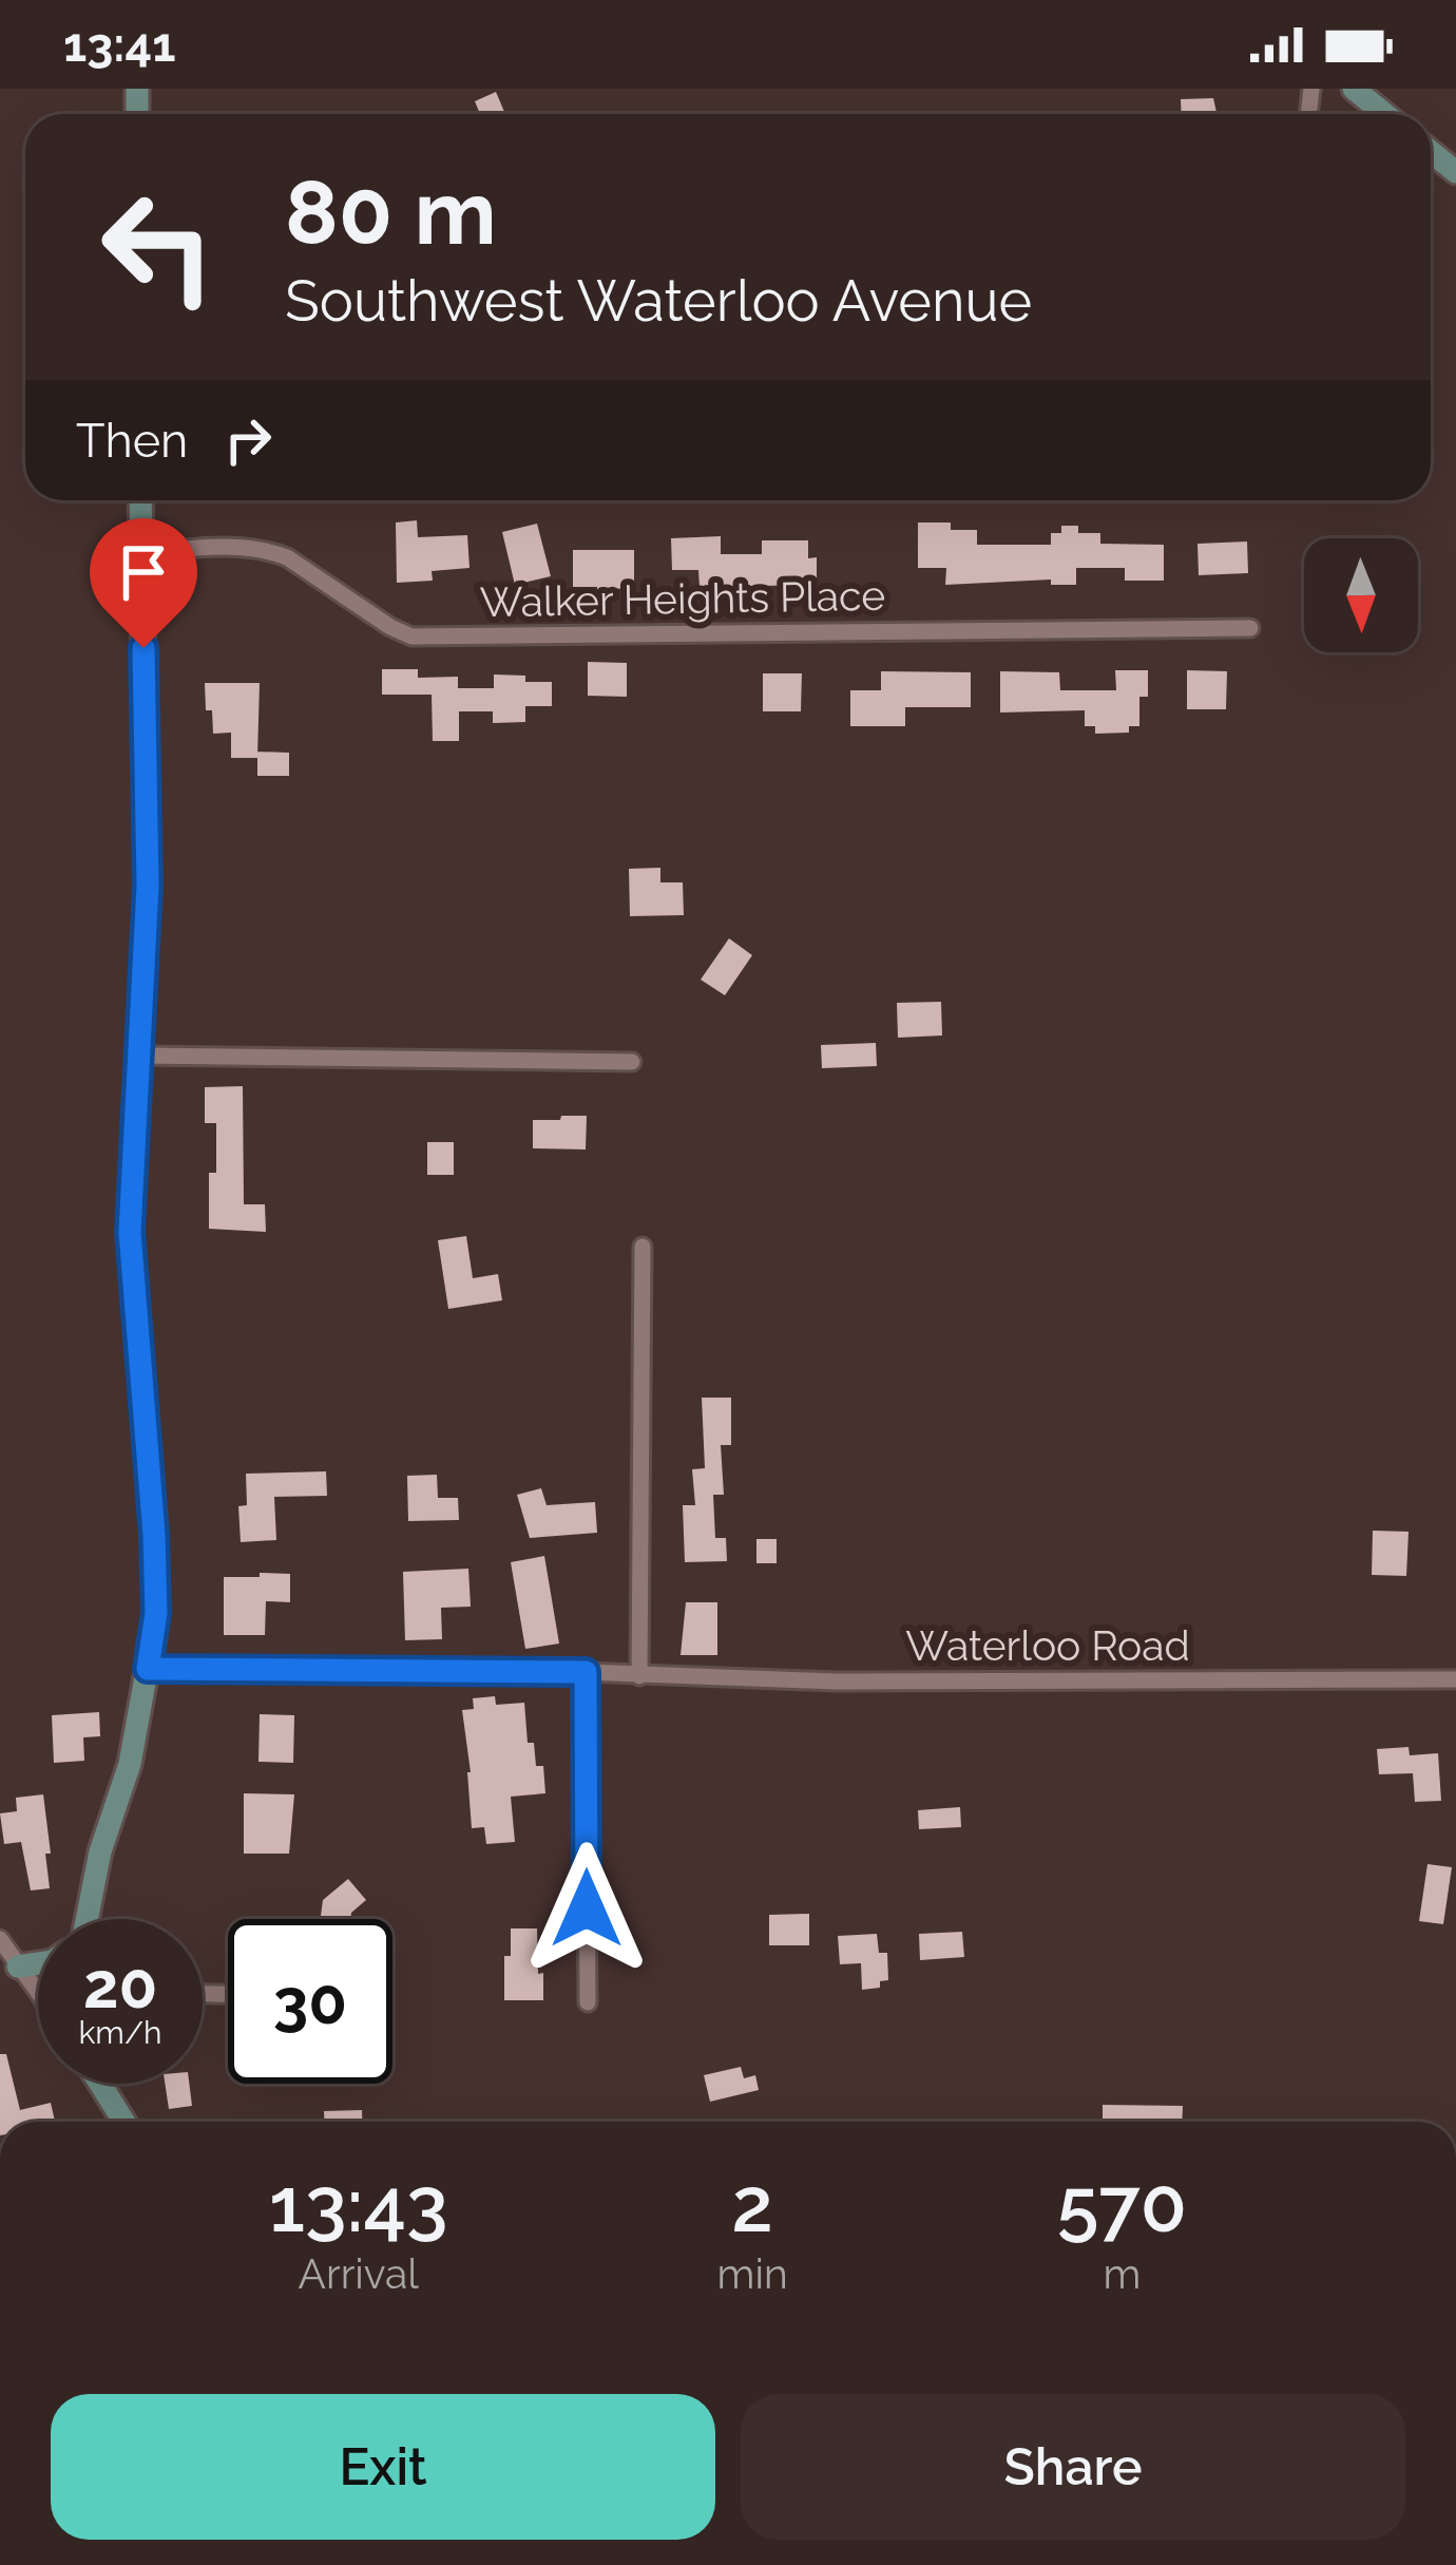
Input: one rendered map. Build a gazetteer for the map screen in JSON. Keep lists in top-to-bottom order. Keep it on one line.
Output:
{"streets":{"street":["Walker Heights Place","Waterloo Road"]},"north":"bottom","page":{"status":"13:41","turn":["80 m","Southwest Waterloo Avenue"],"then":"Then","speed":"20 km/h","limit":"30","eta":["13:43","Arrival","2","min","570","m"],"buttons":["Exit","Share"]}}
